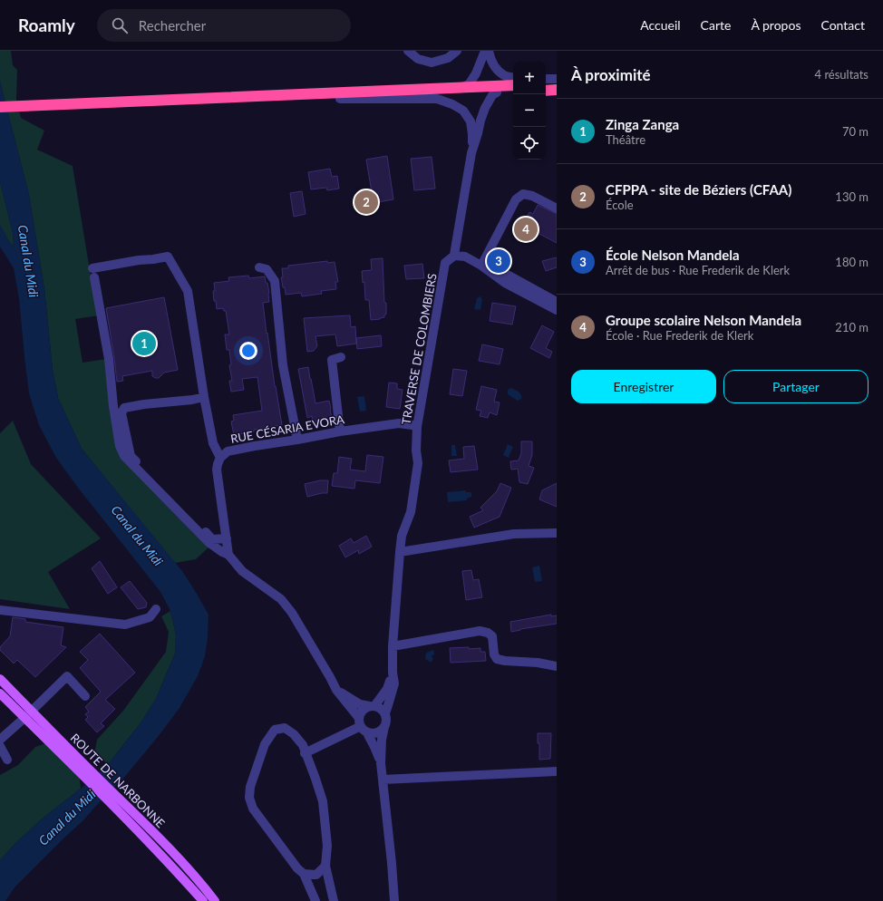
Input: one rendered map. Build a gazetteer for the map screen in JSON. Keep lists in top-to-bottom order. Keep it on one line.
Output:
{"streets":{"main road":["ROUTE DE NARBONNE"],"street":["TRAVERSE DE COLOMBIERS","RUE CÉSARIA EVORA"]},"crossings":[["TRAVERSE DE COLOMBIERS","RUE CÉSARIA EVORA"]],"water":["Canal du Midi"],"page":{"header":"Roamly","search":"Rechercher","nav":["Accueil","Carte","À propos","Contact"],"heading":["À proximité","4 résultats"],"map_buttons":["+","−"],"list":[{"mark":"1","name":"Zinga Zanga","note":"Théâtre","value":"70 m"},{"mark":"2","name":"CFPPA - site de Béziers (CFAA)","note":"École","value":"130 m"},{"mark":"3","name":"École Nelson Mandela","note":"Arrêt de bus · Rue Frederik de Klerk","value":"180 m"},{"mark":"4","name":"Groupe scolaire Nelson Mandela","note":"École · Rue Frederik de Klerk","value":"210 m"}],"pins":["2","4","3","1"],"buttons":["Enregistrer","Partager"]}}
